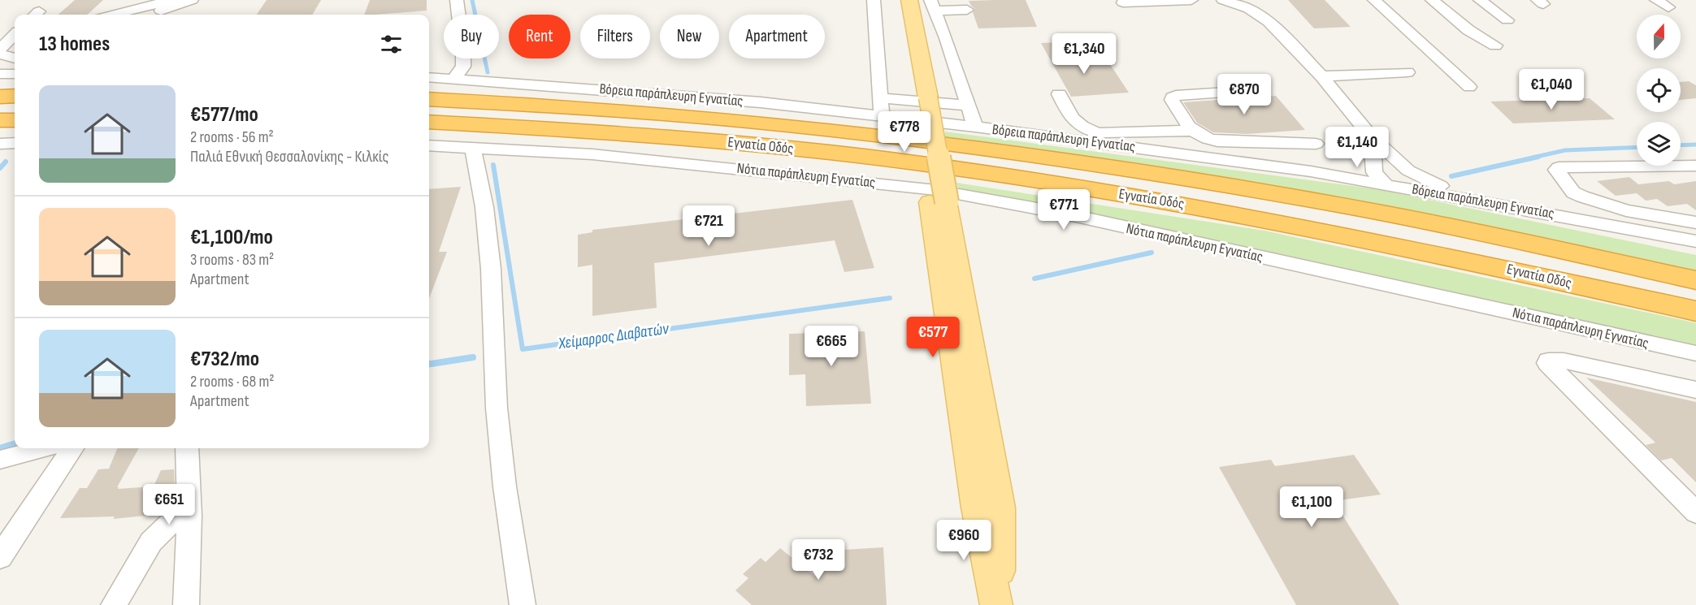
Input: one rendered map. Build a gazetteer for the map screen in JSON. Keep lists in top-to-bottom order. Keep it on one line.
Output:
{"streets":{"highway":["Εγνατία Οδός"],"street":["Βόρεια παράπλευρη Εγνατίας","Νότια παράπλευρη Εγνατίας"]},"water":["Χείμαρρος Διαβατών"],"north":"top","page":{"chip":["Buy","Rent","Filters","New","Apartment"],"heading":"13 homes","price":["€1,340","€1,040","€870","€778","€1,140","€771","€721","€577","€665","€651","€1,100","€960","€732"],"list":[{"name":"€577/mo","note":"2 rooms · 56 m² · Παλιά Εθνική Θεσσαλονίκης - Κιλκίς"},{"name":"€1,100/mo","note":"3 rooms · 83 m² · Apartment"},{"name":"€732/mo","note":"2 rooms · 68 m² · Apartment"}]}}
